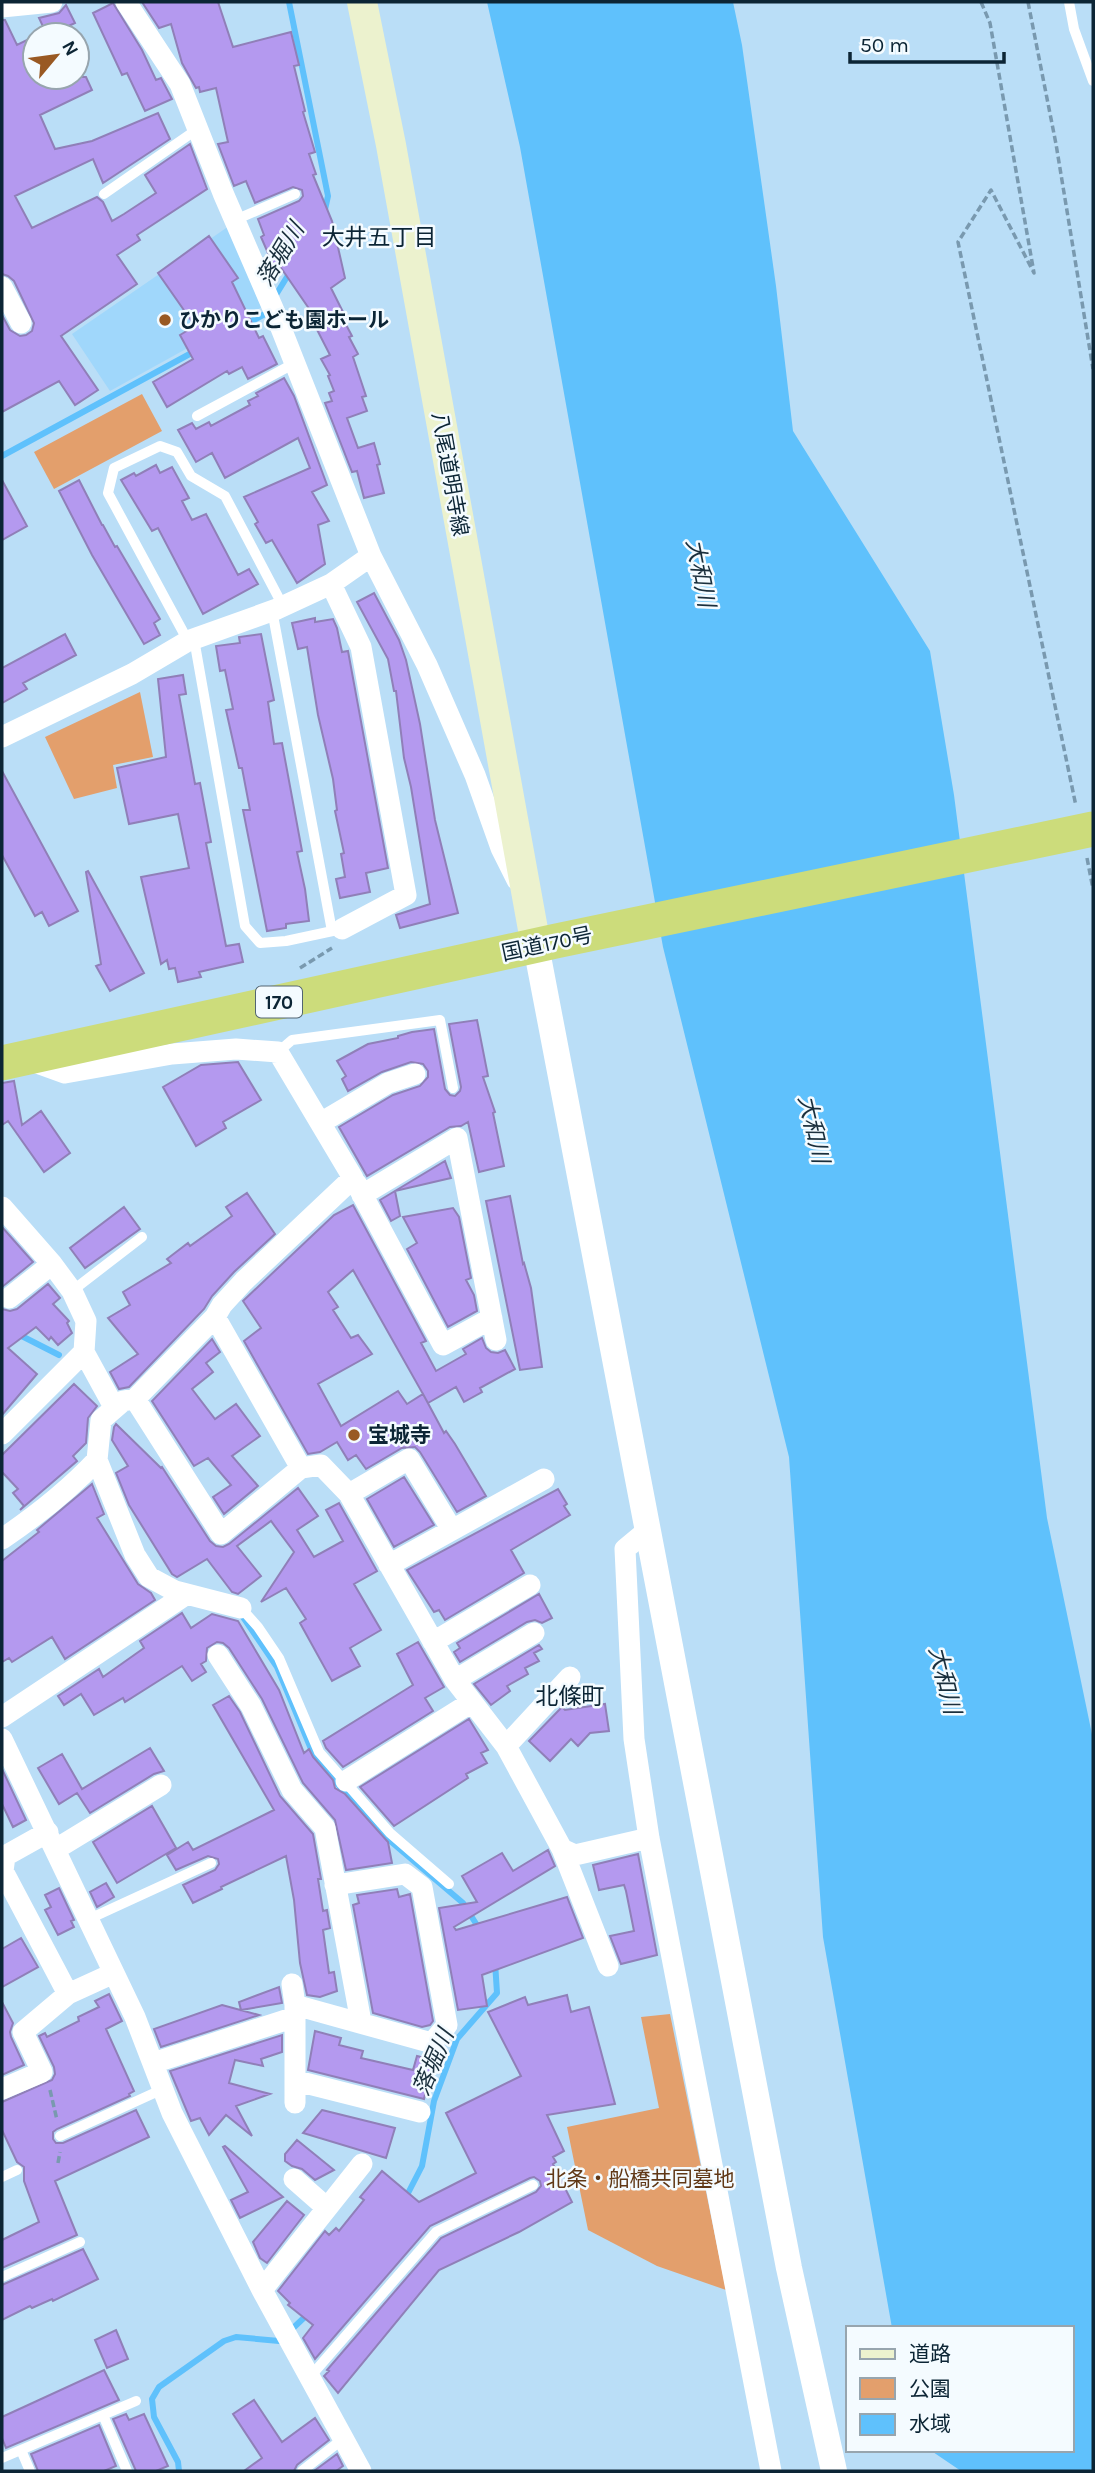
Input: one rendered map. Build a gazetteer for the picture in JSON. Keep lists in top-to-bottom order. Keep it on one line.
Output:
{"streets":{"highway":["国道170号","170"],"main road":["八尾道明寺線"]},"crossings":[["八尾道明寺線","国道170号"]],"districts":["大井五丁目","北條町"],"water":["落堀川","大和川"],"parks":["北条・船橋共同墓地"],"places":["ひかりこども園ホール","宝城寺"],"legend":["道路","公園","水域"],"scale_bar":"50 m","north":"top right"}
